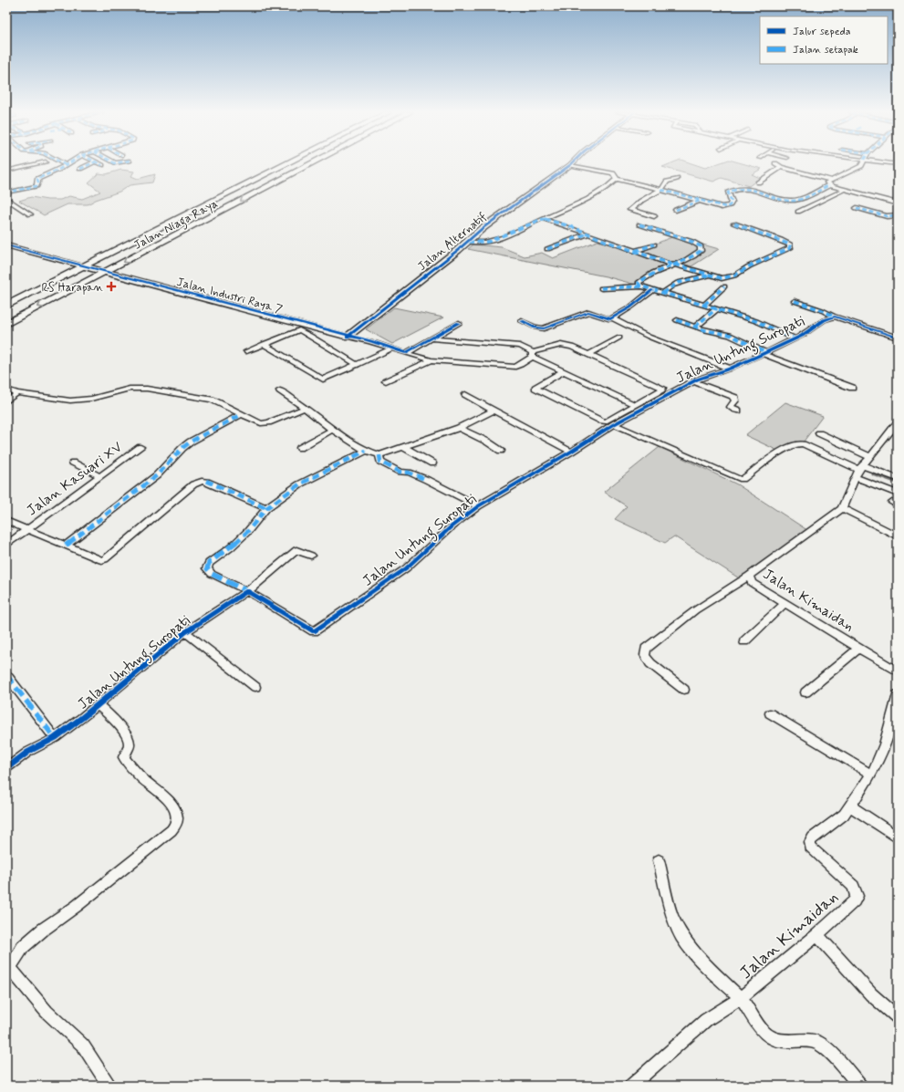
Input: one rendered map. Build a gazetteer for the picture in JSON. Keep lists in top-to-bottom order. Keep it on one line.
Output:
{"streets":{"main road":["Jalan Niaga Raya"],"street":["Jalan Alternatif","Jalan Industri Raya 7","Jalan Untung Suropati","Jalan Kasuari XV","Jalan Kimaidan"]},"crossings":[["Jalan Niaga Raya","Jalan Industri Raya 7"],["Jalan Alternatif","Jalan Industri Raya 7"]],"places":{"health":["RS Harapan"]},"legend":["Jalur sepeda","Jalan setapak"]}
